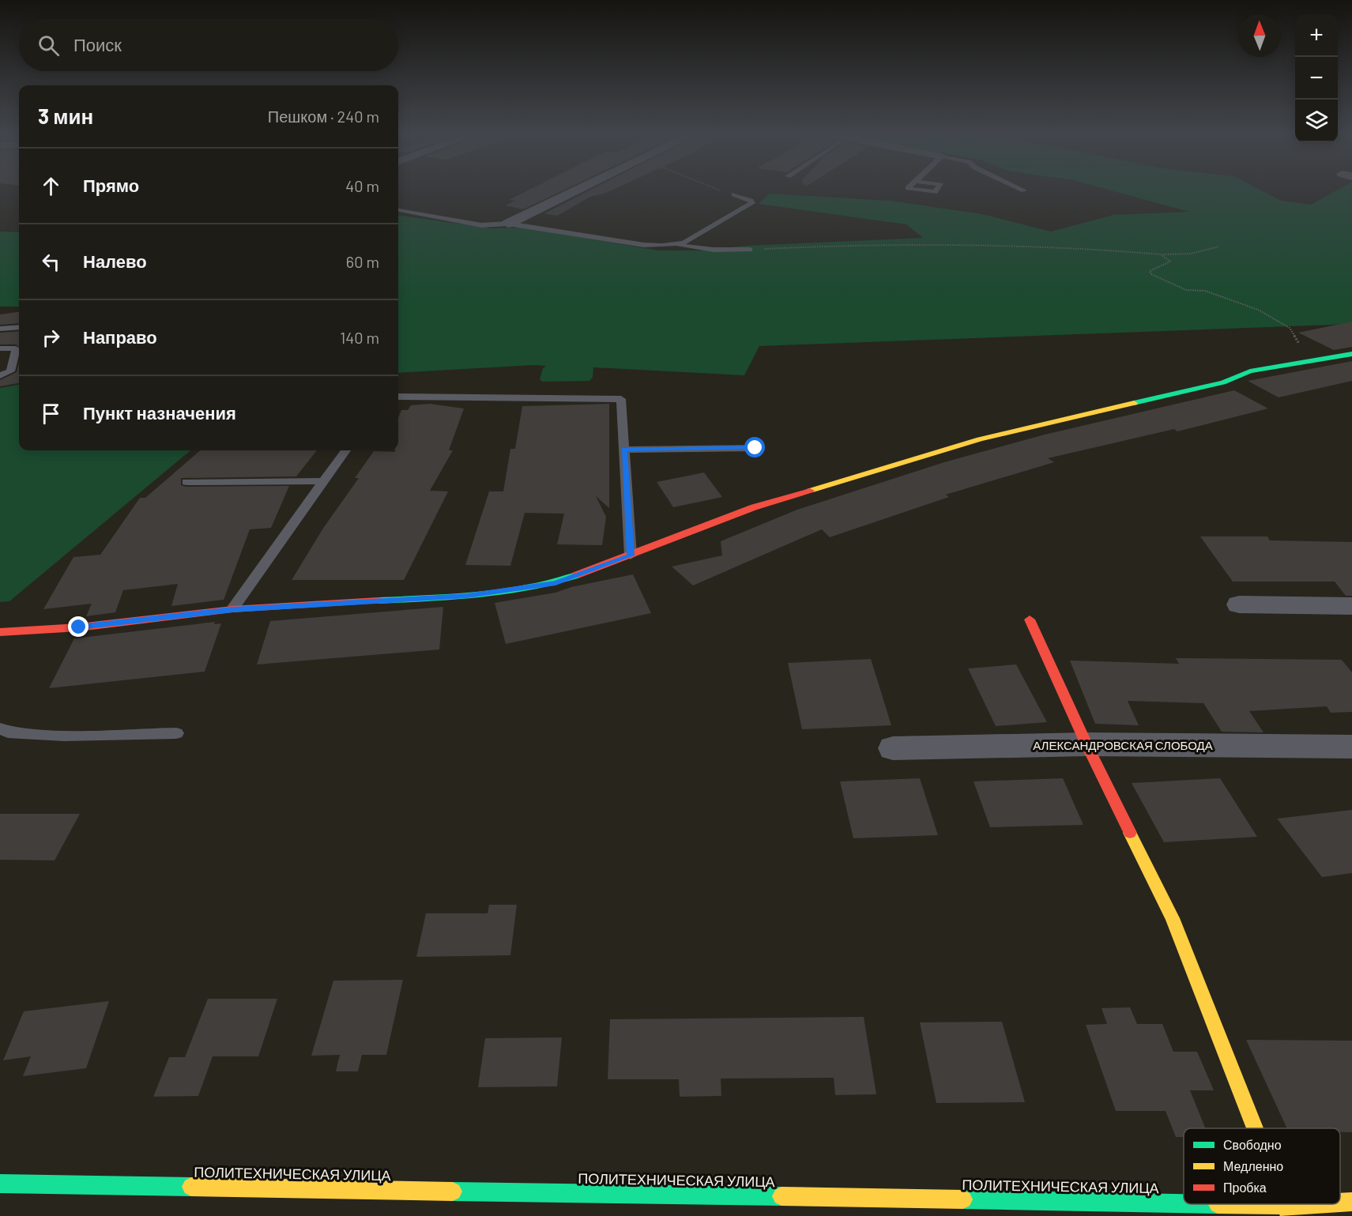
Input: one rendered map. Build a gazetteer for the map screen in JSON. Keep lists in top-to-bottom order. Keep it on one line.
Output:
{"streets":{"street":["АЛЕКСАНДРОВСКАЯ СЛОБОДА","ПОЛИТЕХНИЧЕСКАЯ УЛИЦА"]},"legend":["Свободно","Медленно","Пробка"],"north":"top","page":{"map_buttons":["+","−"],"search":"Поиск","heading":["3 мин","Пешком · 240 m"],"list":[["Прямо","40 m"],["Налево","60 m"],["Направо","140 m"],"Пункт назначения"]}}
